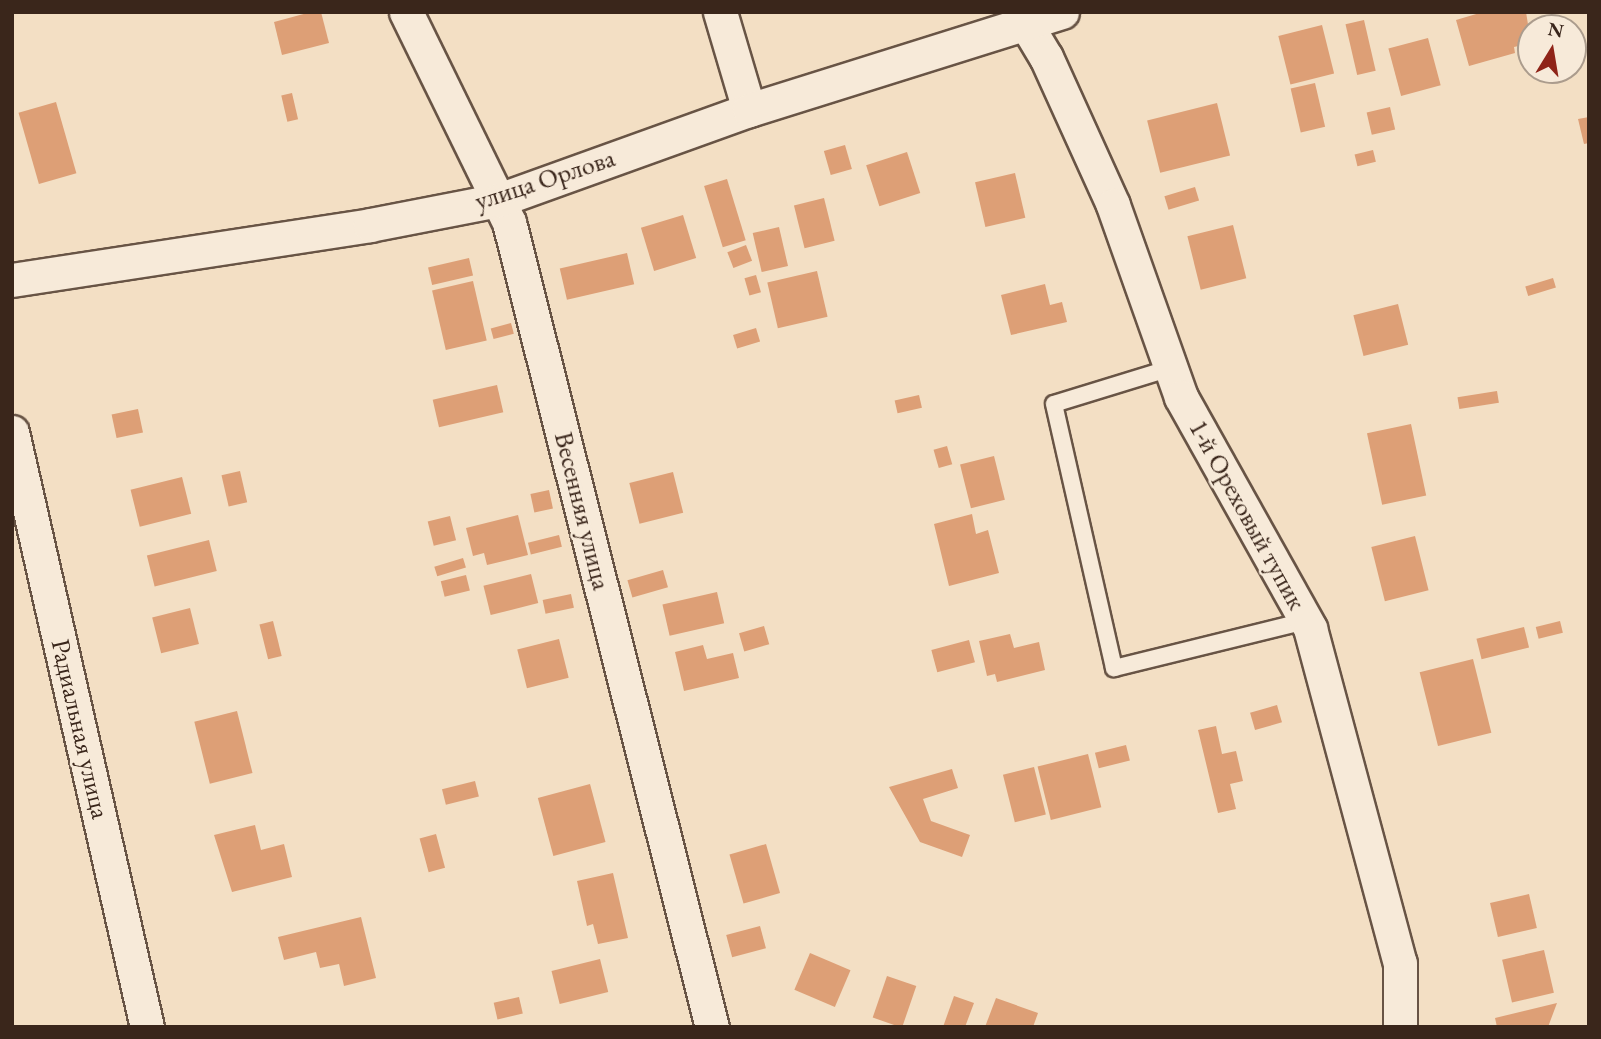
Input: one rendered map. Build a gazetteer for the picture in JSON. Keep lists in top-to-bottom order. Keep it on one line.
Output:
{"streets":{"street":["улица Орлова","Весенняя улица","1-й Ореховый тупик","Радиальная улица"]},"crossings":[["улица Орлова","Весенняя улица"],["улица Орлова","1-й Ореховый тупик"]],"north":"top"}
